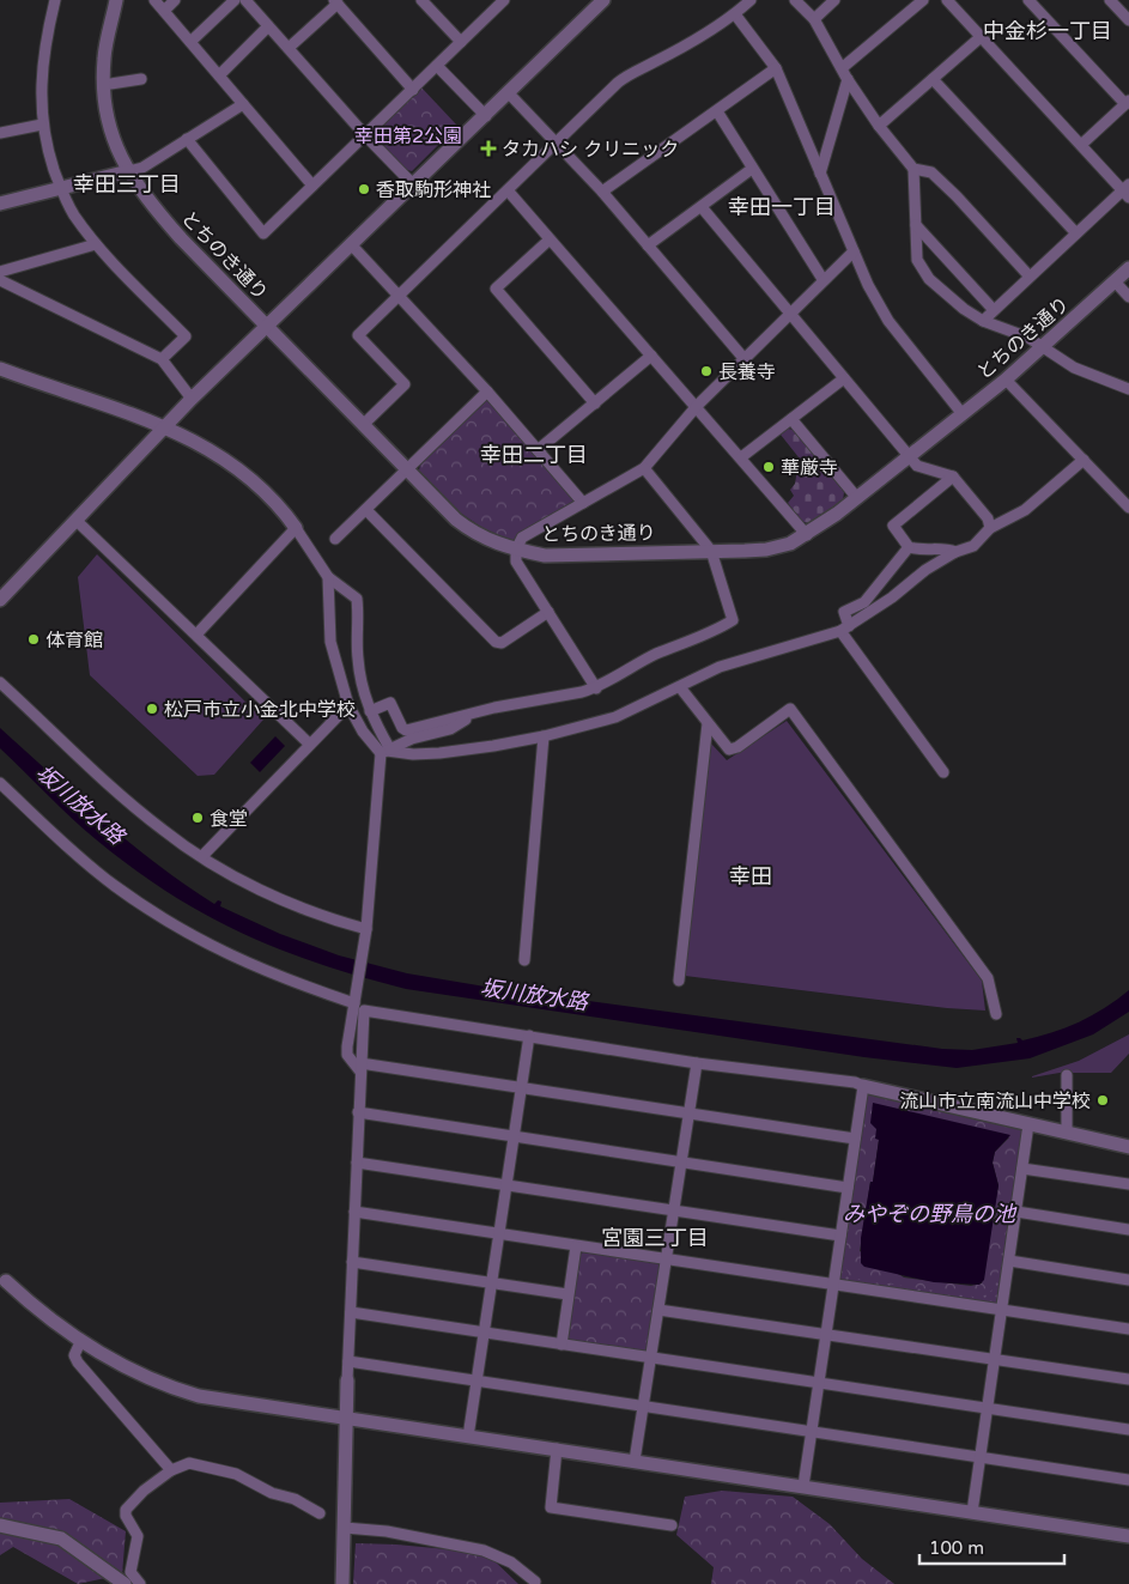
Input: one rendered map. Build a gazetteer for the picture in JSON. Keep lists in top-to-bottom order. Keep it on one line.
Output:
{"streets":{"street":["とちのき通り"]},"districts":["中金杉一丁目","幸田三丁目","幸田一丁目","幸田二丁目","幸田","宮園三丁目"],"water":["坂川放水路","みやぞの野鳥の池"],"parks":["幸田第2公園"],"places":{"health":["タカハシ クリニック"],"other":["香取駒形神社","長養寺","華厳寺","体育館","松戸市立小金北中学校","食堂","流山市立南流山中学校"]},"scale_bar":"100 m"}
